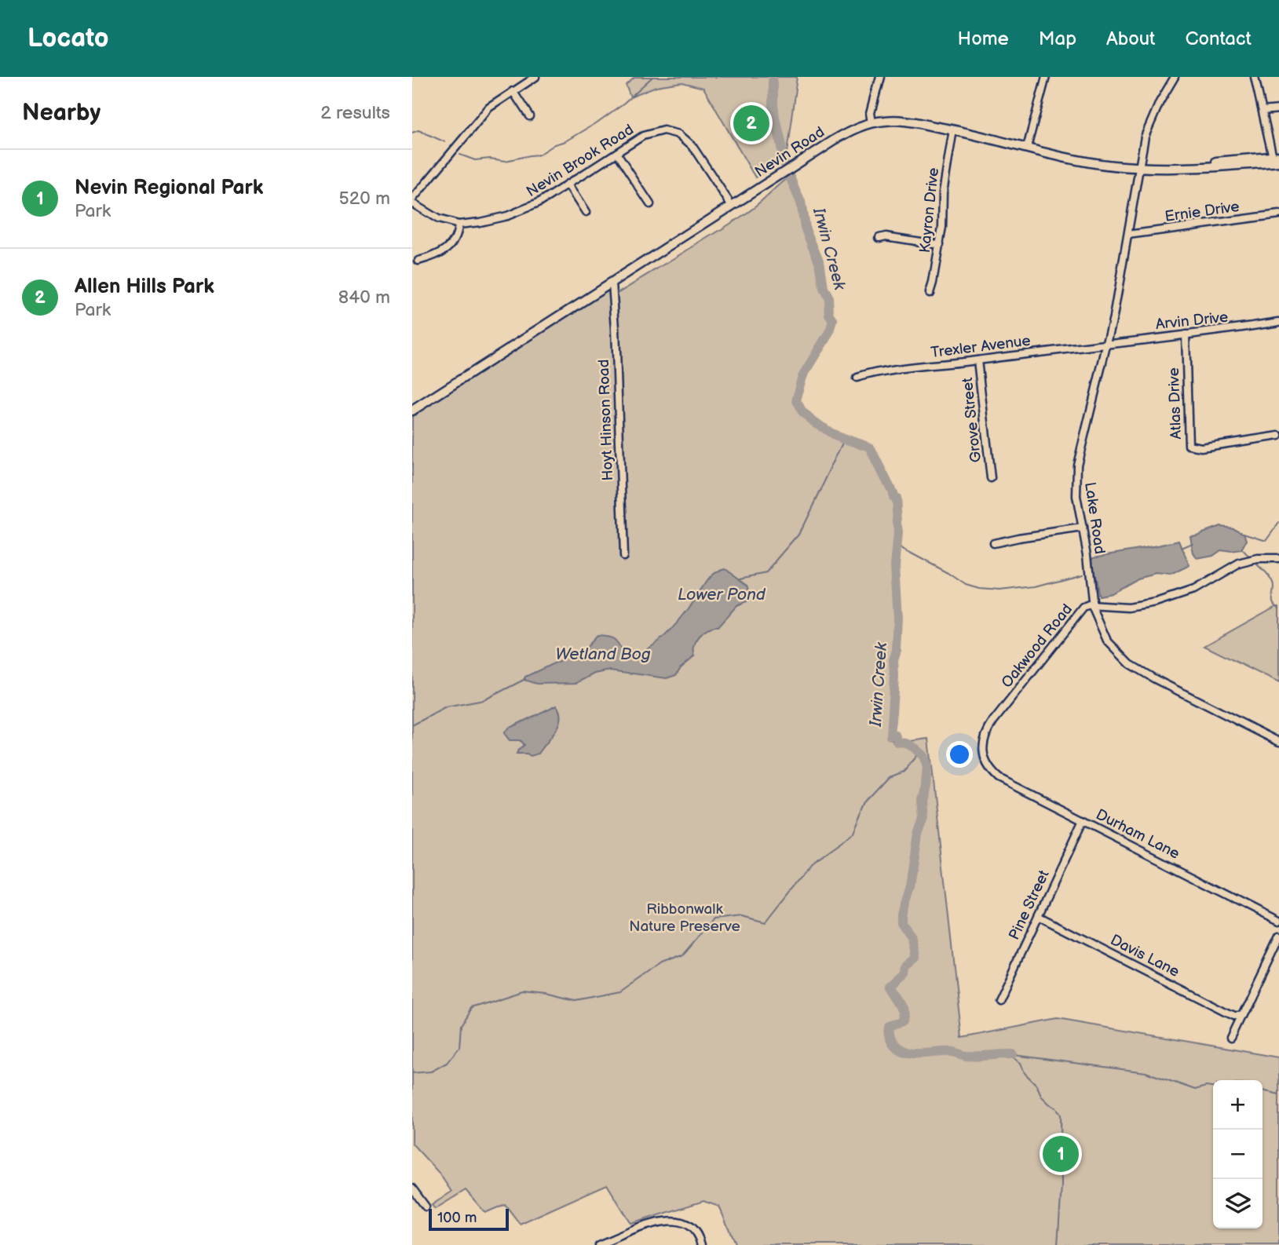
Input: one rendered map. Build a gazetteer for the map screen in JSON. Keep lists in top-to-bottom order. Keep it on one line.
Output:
{"streets":{"main road":["Nevin Road"],"street":["Nevin Brook Road","Kayron Drive","Ernie Drive","Arvin Drive","Trexler Avenue","Atlas Drive","Hoyt Hinson Road","Grove Street","Lake Road","Oakwood Road","Durham Lane","Pine Street","Davis Lane"]},"crossings":[["Nevin Road","Nevin Brook Road"],["Nevin Road","Kayron Drive"],["Nevin Road","Hoyt Hinson Road"],["Nevin Road","Lake Road"],["Ernie Drive","Lake Road"],["Arvin Drive","Trexler Avenue"],["Arvin Drive","Atlas Drive"],["Arvin Drive","Lake Road"],["Trexler Avenue","Grove Street"],["Trexler Avenue","Lake Road"],["Lake Road","Oakwood Road"],["Oakwood Road","Durham Lane"],["Durham Lane","Pine Street"],["Pine Street","Davis Lane"]],"water":["Irwin Creek","Lower Pond","Wetland Bog"],"parks":["Ribbonwalk Nature Preserve"],"scale_bar":"100 m","page":{"header":"Locato","nav":["Home","Map","About","Contact"],"heading":["Nearby","2 results"],"pins":["2","1"],"list":[{"mark":"1","name":"Nevin Regional Park","note":"Park","value":"520 m"},{"mark":"2","name":"Allen Hills Park","note":"Park","value":"840 m"}],"map_buttons":["+","−"],"scale":"100 m"}}
